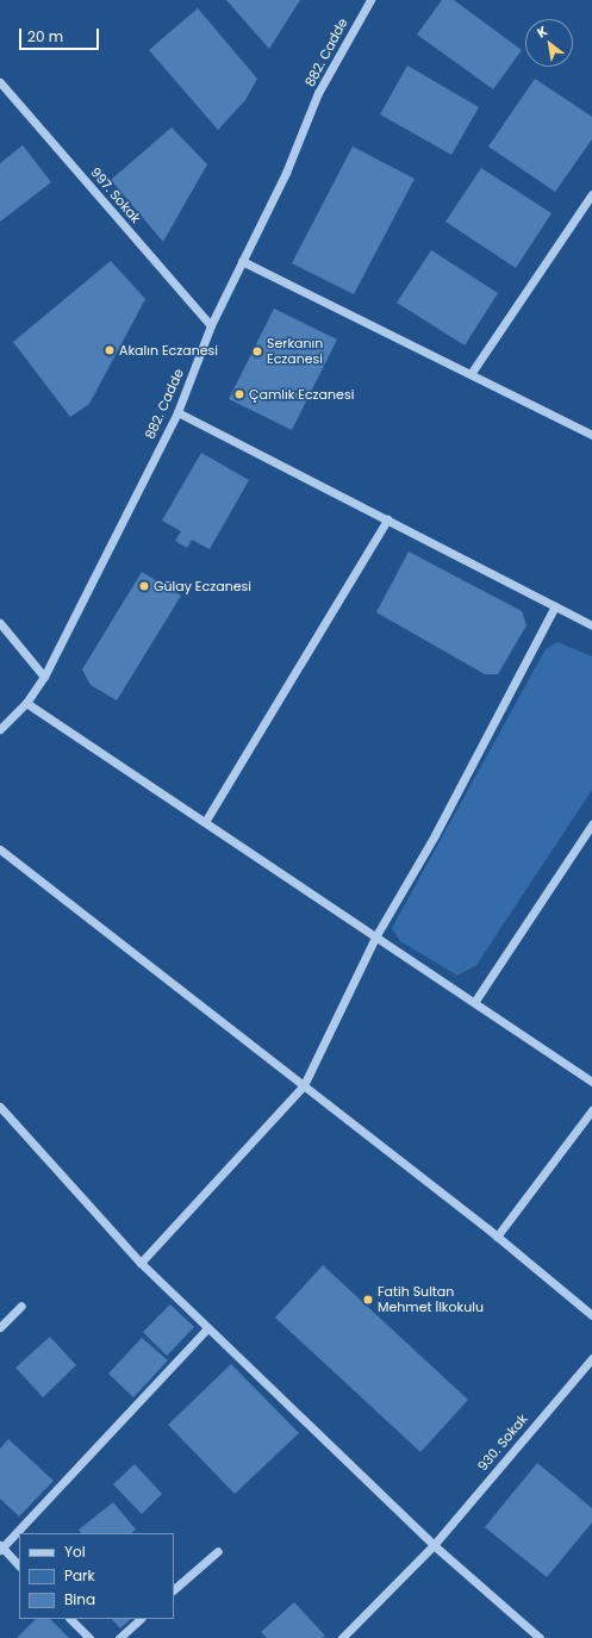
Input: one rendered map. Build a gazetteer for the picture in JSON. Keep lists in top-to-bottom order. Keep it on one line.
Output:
{"streets":{"street":["882. Cadde","997. Sokak","930. Sokak"]},"crossings":[["882. Cadde","997. Sokak"]],"places":["Akalın Eczanesi","Serkanın Eczanesi","Çamlık Eczanesi","Gülay Eczanesi","Fatih Sultan Mehmet İlkokulu"],"legend":["Yol","Park","Bina"],"scale_bar":"20 m","north":"top left"}
